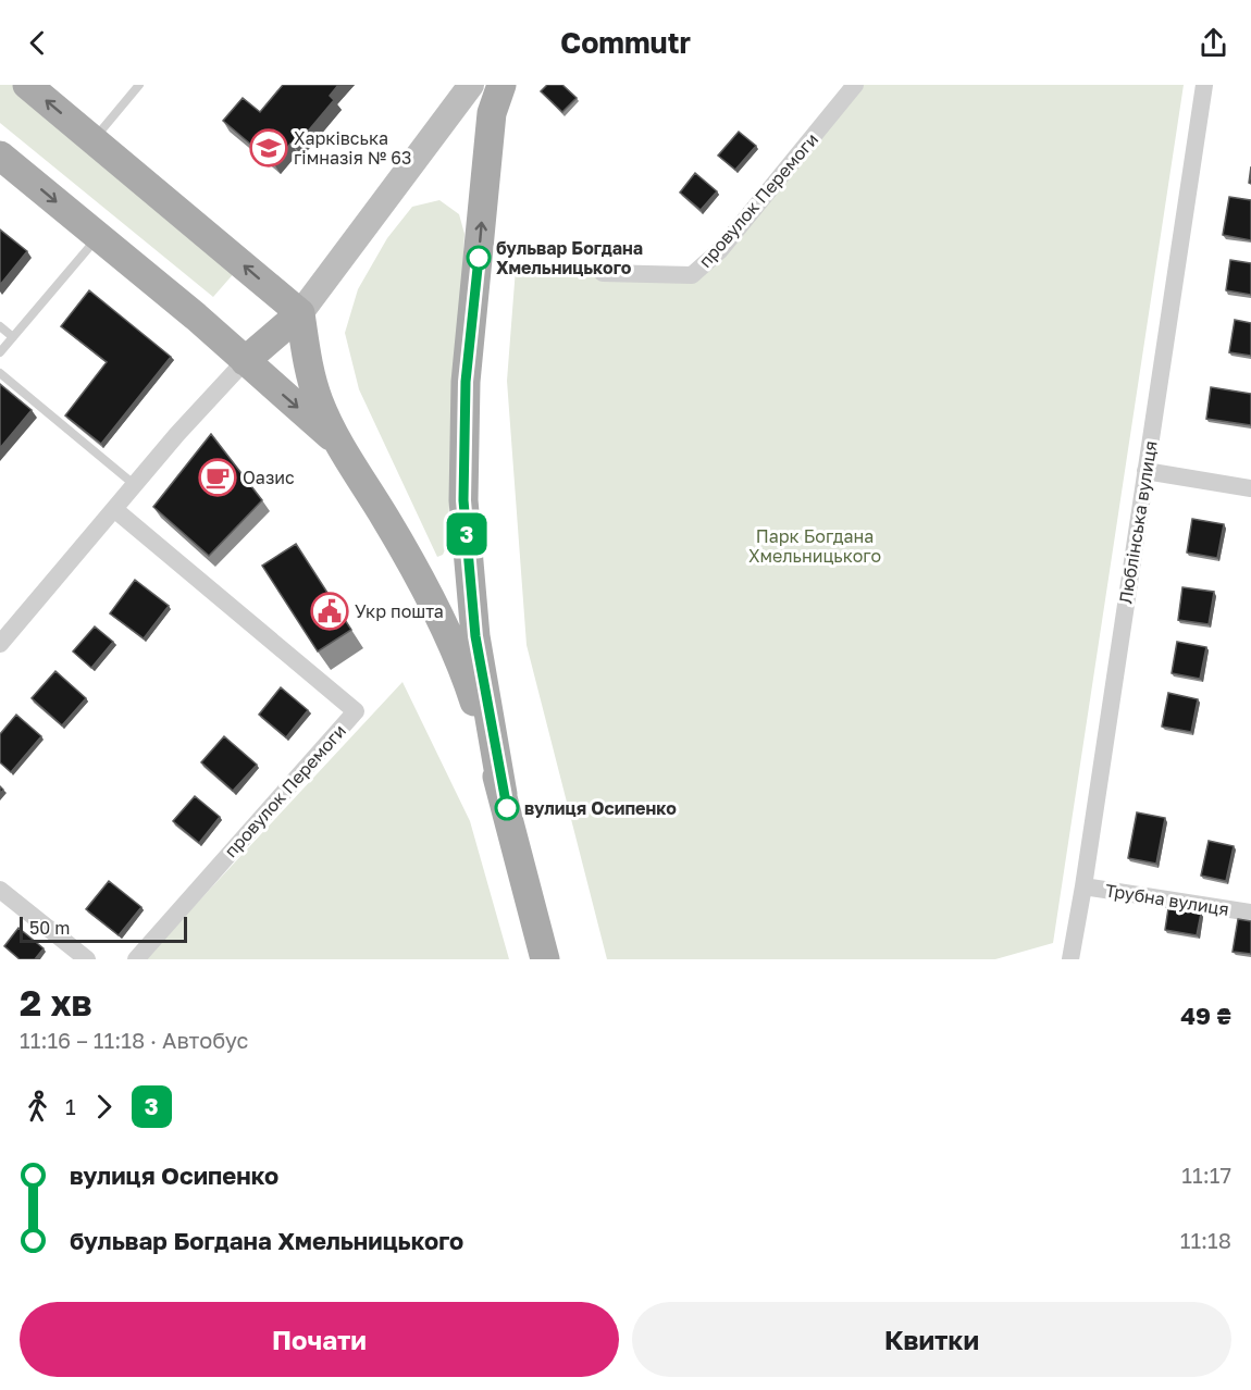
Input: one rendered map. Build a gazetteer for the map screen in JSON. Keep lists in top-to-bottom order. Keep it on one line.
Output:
{"streets":{"street":["провулок Перемоги","Люблінська вулиця","Трубна вулиця"]},"crossings":[["Люблінська вулиця","Трубна вулиця"]],"parks":["Парк Богдана Хмельницького"],"places":{"school or university":["Харківська гімназія № 63"],"other":["бульвар Богдана Хмельницького","вулиця Осипенко"],"cafe":["Оазис"],"public building":["Укр пошта"]},"lines":["bus line 3"],"scale_bar":"50 m","page":{"header":"Commutr","on_map":"3","scale":"50 m","heading":["2 хв","11:16 – 11:18 · Автобус","49 ₴"],"legs":["1","3"],"list":[{"name":"вулиця Осипенко","value":"11:17"},{"name":"бульвар Богдана Хмельницького","value":"11:18"}],"buttons":["Почати","Квитки"]}}
